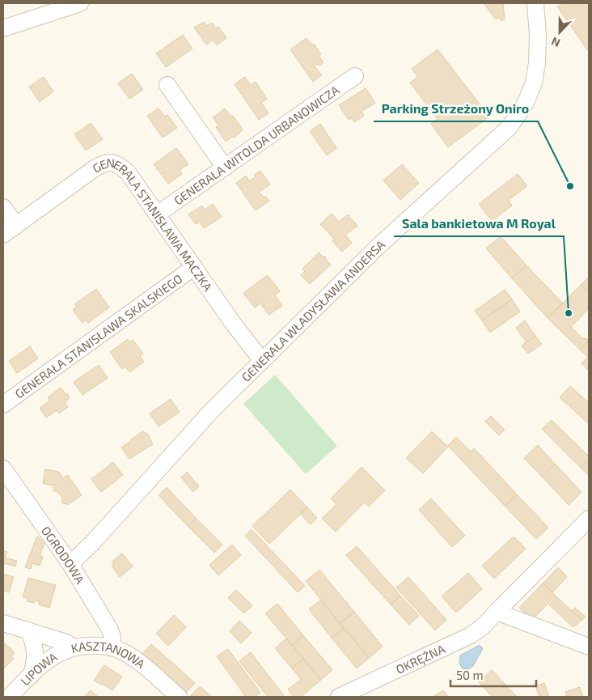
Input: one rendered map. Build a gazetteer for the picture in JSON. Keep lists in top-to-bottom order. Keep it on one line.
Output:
{"streets":{"street":["GENERAŁA WITOLDA URBANOWICZA","GENERAŁA STANISŁAWA MACZKA","GENERAŁA WŁADYSŁAWA ANDERSA","GENERAŁA STANISŁAWA SKALSKIEGO","OGRODOWA","KASZTANOWA","OKRĘŻNA","LIPOWA"]},"crossings":[["GENERAŁA WITOLDA URBANOWICZA","GENERAŁA STANISŁAWA MACZKA"],["GENERAŁA STANISŁAWA MACZKA","GENERAŁA WŁADYSŁAWA ANDERSA"],["GENERAŁA STANISŁAWA MACZKA","GENERAŁA STANISŁAWA SKALSKIEGO"],["GENERAŁA WŁADYSŁAWA ANDERSA","OGRODOWA"],["OGRODOWA","KASZTANOWA"],["KASZTANOWA","LIPOWA"]],"places":["Parking Strzeżony Oniro","Sala bankietowa M Royal"],"scale_bar":"50 m","north":"bottom"}
